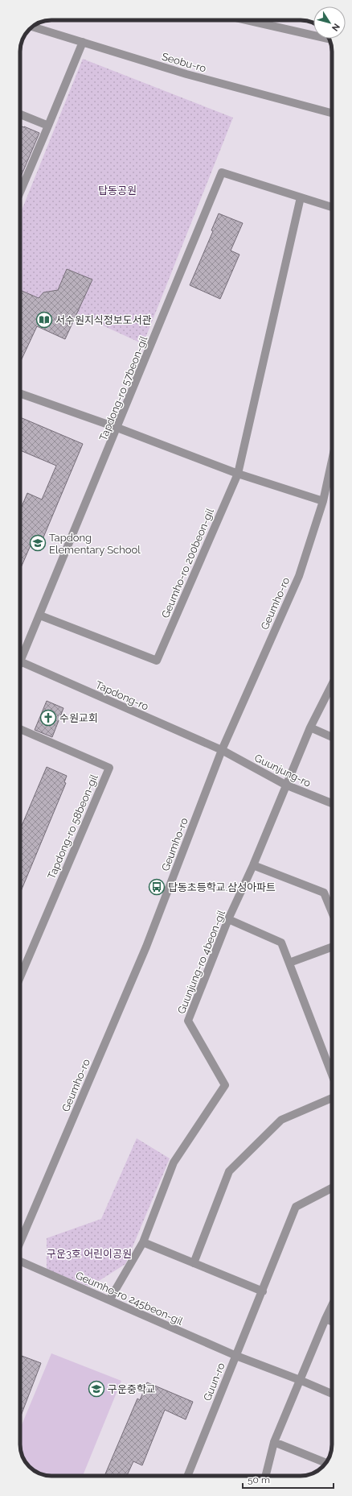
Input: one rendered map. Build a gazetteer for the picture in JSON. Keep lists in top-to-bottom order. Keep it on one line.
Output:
{"streets":{"street":["Seobu-ro","Tapdong-ro 57beon-gil","Geumho-ro 200beon-gil","Geumho-ro","Tapdong-ro","Guunjung-ro","Tapdong-ro 58beon-gil","Guunjung-ro 4beon-gil","Geumho-ro 245beon-gil","Guun-ro"]},"crossings":[["Tapdong-ro 57beon-gil","Geumho-ro 200beon-gil"],["Geumho-ro","Tapdong-ro"],["Geumho-ro","Guunjung-ro"],["Tapdong-ro","Guunjung-ro"],["Guunjung-ro","Guunjung-ro 4beon-gil"],["Guunjung-ro 4beon-gil","Geumho-ro 245beon-gil"],["Geumho-ro 245beon-gil","Guun-ro"]],"parks":["탑동공원","구운3호 어린이공원"],"places":{"library":["서수원지식정보도서관"],"school or university":["Tapdong Elementary School","구운중학교"],"church":["수원교회"],"bus stop":["탑동초등학교.삼성아파트"]},"scale_bar":"50 m","north":"bottom right"}
